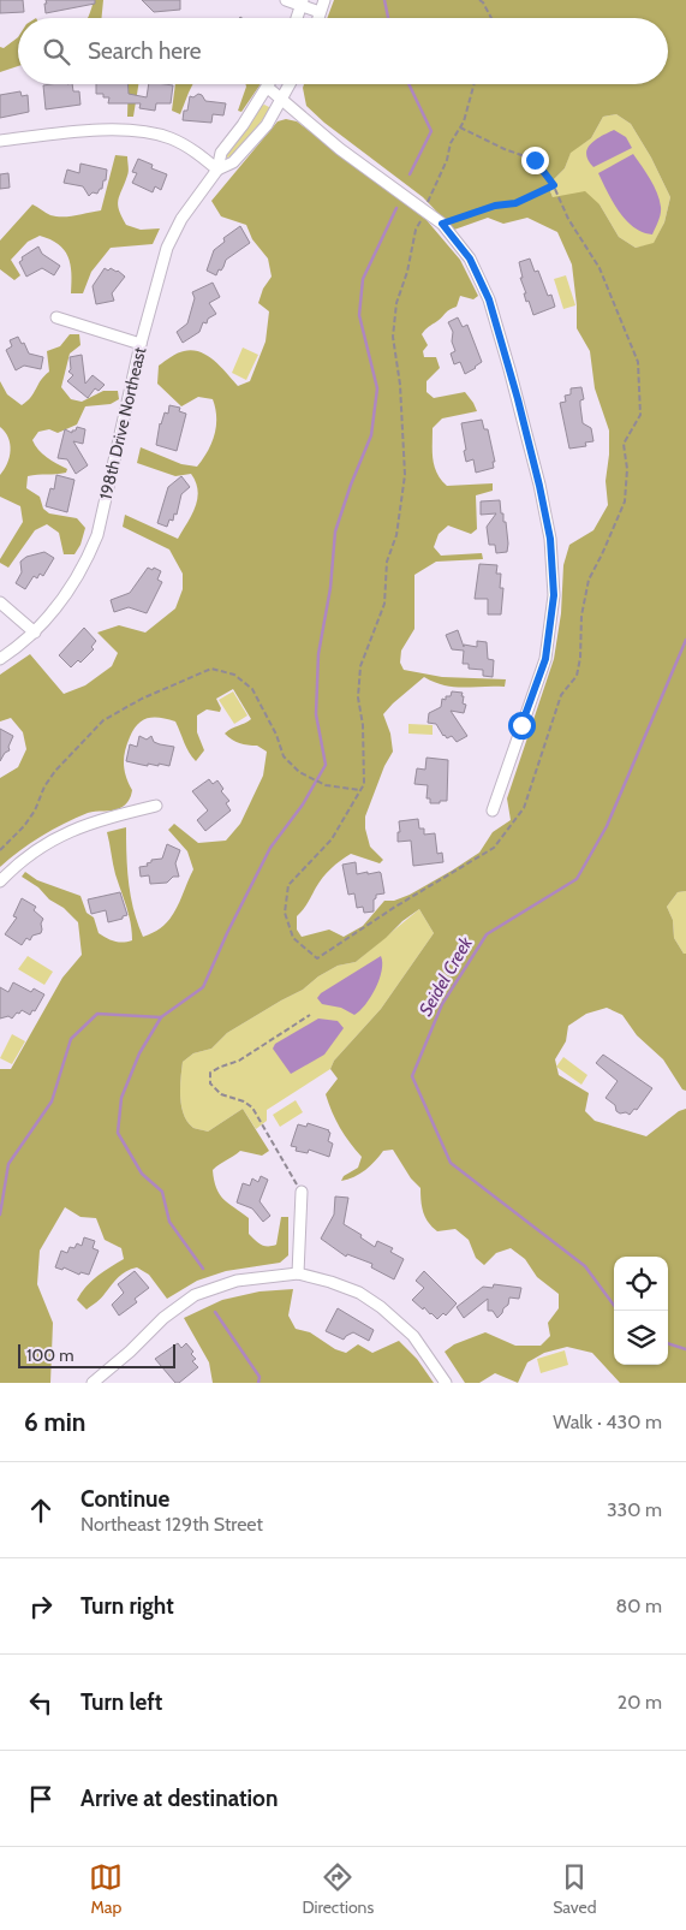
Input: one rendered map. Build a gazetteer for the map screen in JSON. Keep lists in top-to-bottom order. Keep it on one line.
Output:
{"streets":{"street":["198th Drive Northeast"]},"water":["Seidel Creek"],"scale_bar":"100 m","page":{"search":"Search here","scale":"100 m","heading":["6 min","Walk · 430 m"],"list":[["Continue","Northeast 129th Street","330 m"],["Turn right","80 m"],["Turn left","20 m"],"Arrive at destination"],"nav":["Map","Directions","Saved"]}}
